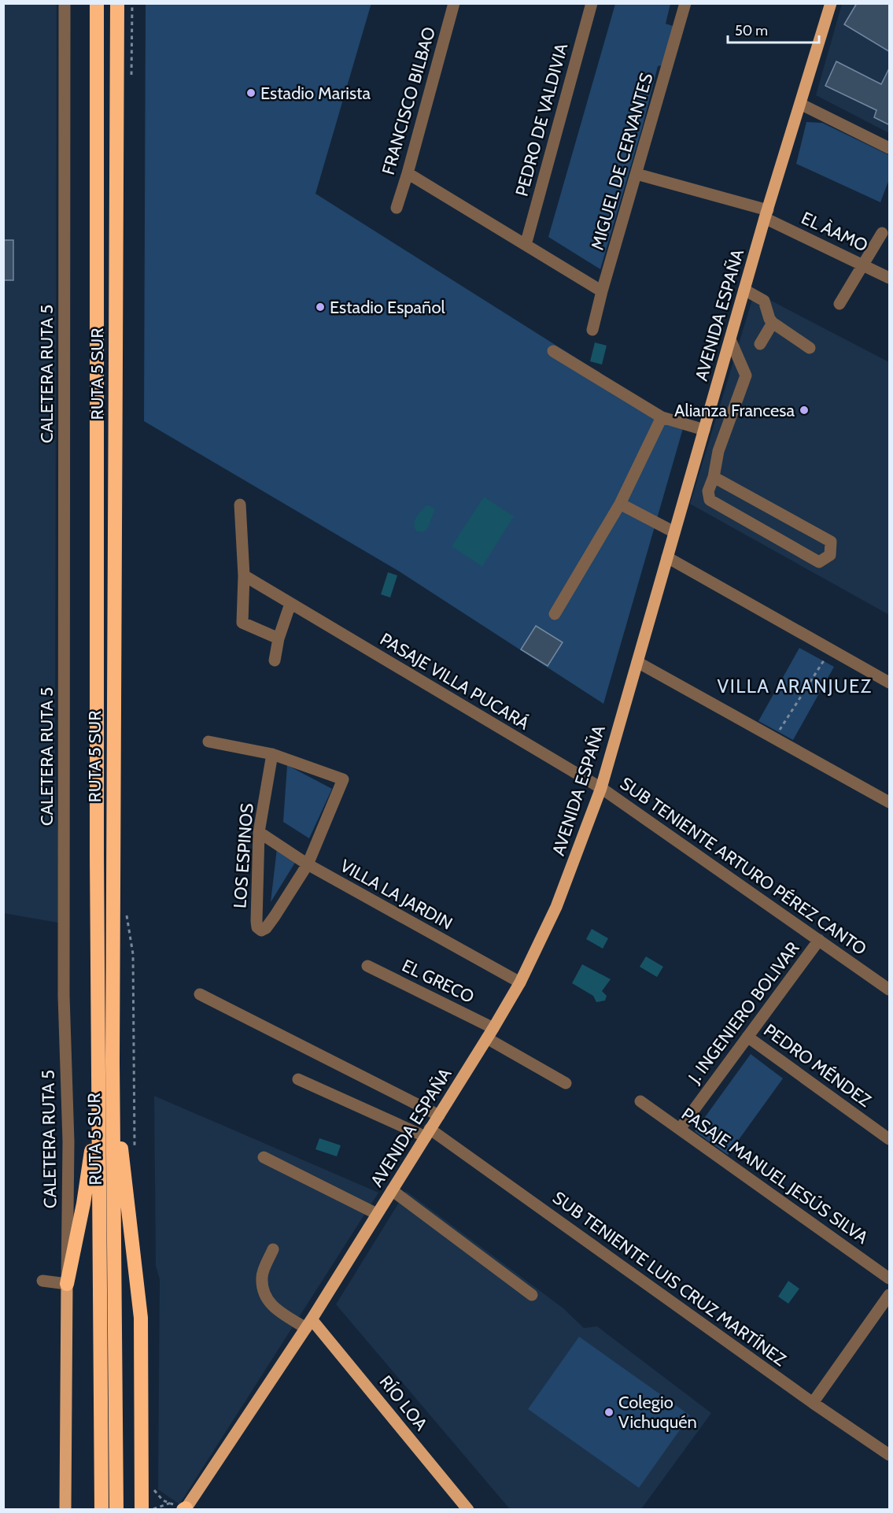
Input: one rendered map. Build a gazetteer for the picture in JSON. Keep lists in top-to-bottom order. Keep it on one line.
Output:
{"streets":{"highway":["RUTA 5 SUR"],"main road":["AVENIDA ESPAÑA","CALETERA RUTA 5","RÍO LOA"],"street":["FRANCISCO BILBAO","PEDRO DE VALDIVIA","MIGUEL DE CERVANTES","EL ÀAMO","PASAJE VILLA PUCARÁ","LOS ESPINOS","SUB TENIENTE ARTURO PÉREZ CANTO","VILLA LA JARDIN","EL GRECO","J. INGENIERO BOLIVAR","PEDRO MÉNDEZ","PASAJE MANUEL JESÚS SILVA","SUB TENIENTE LUIS CRUZ MARTÍNEZ"]},"crossings":[["MIGUEL DE CERVANTES","EL ÀAMO"],["EL ÀAMO","AVENIDA ESPAÑA"],["AVENIDA ESPAÑA","PASAJE VILLA PUCARÁ"],["AVENIDA ESPAÑA","SUB TENIENTE ARTURO PÉREZ CANTO"],["AVENIDA ESPAÑA","VILLA LA JARDIN"],["AVENIDA ESPAÑA","EL GRECO"],["AVENIDA ESPAÑA","SUB TENIENTE LUIS CRUZ MARTÍNEZ"],["AVENIDA ESPAÑA","RÍO LOA"],["PASAJE VILLA PUCARÁ","SUB TENIENTE ARTURO PÉREZ CANTO"],["LOS ESPINOS","VILLA LA JARDIN"],["SUB TENIENTE ARTURO PÉREZ CANTO","J. INGENIERO BOLIVAR"],["J. INGENIERO BOLIVAR","PEDRO MÉNDEZ"],["J. INGENIERO BOLIVAR","PASAJE MANUEL JESÚS SILVA"]],"districts":["VILLA ARANJUEZ"],"places":["Estadio Marista","Estadio Español","Alianza Francesa","Colegio Vichuquén"],"scale_bar":"50 m"}
